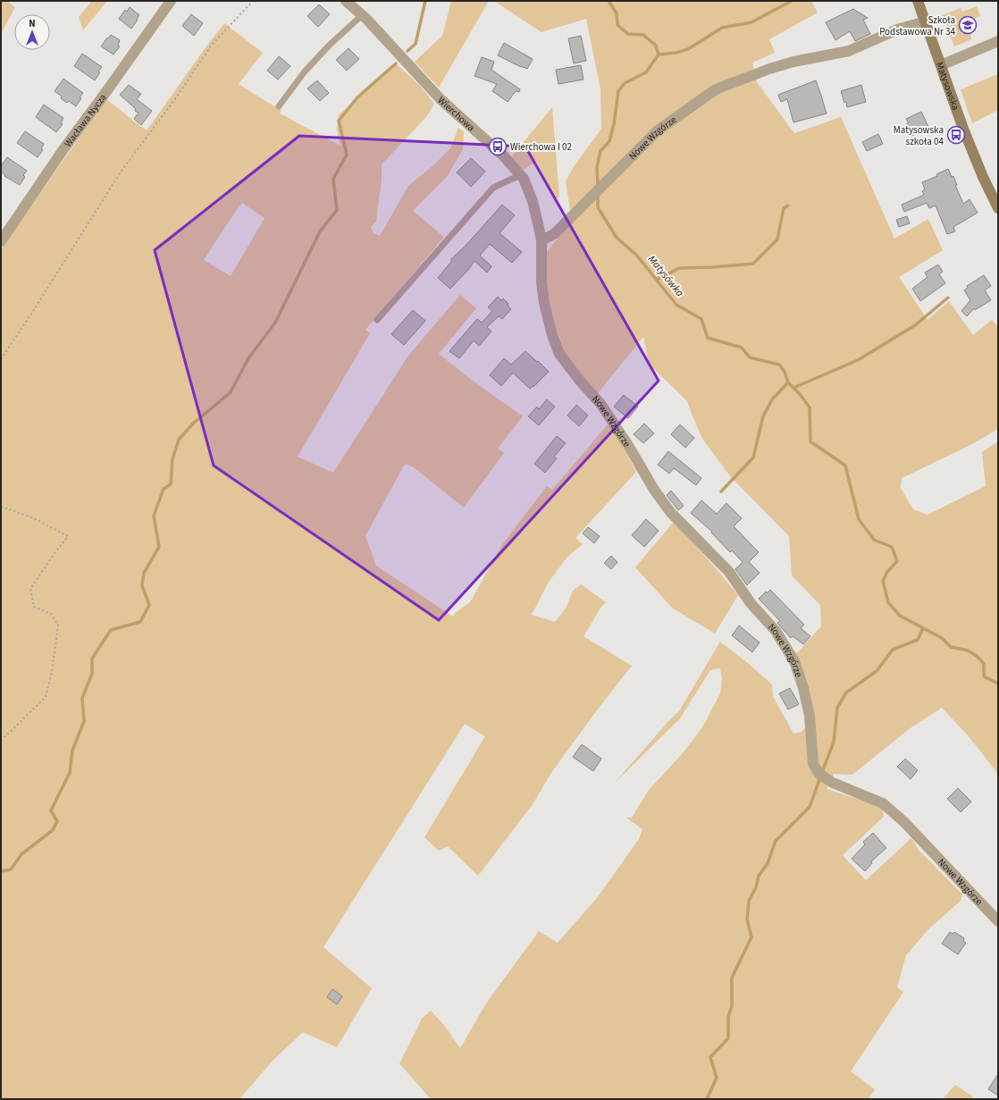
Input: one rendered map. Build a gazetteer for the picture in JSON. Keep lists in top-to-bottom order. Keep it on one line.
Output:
{"streets":{"street":["Matysowska","Wierchowa","Wacława Nycza","Nowe Wzgórze"]},"crossings":[["Matysowska","Nowe Wzgórze"],["Wierchowa","Nowe Wzgórze"]],"water":["Matysówka"],"places":{"school or university":["Szkoła Podstawowa Nr 34"],"bus stop":["Matysowska szkoła 04","Wierchowa I 02"]},"north":"top"}
